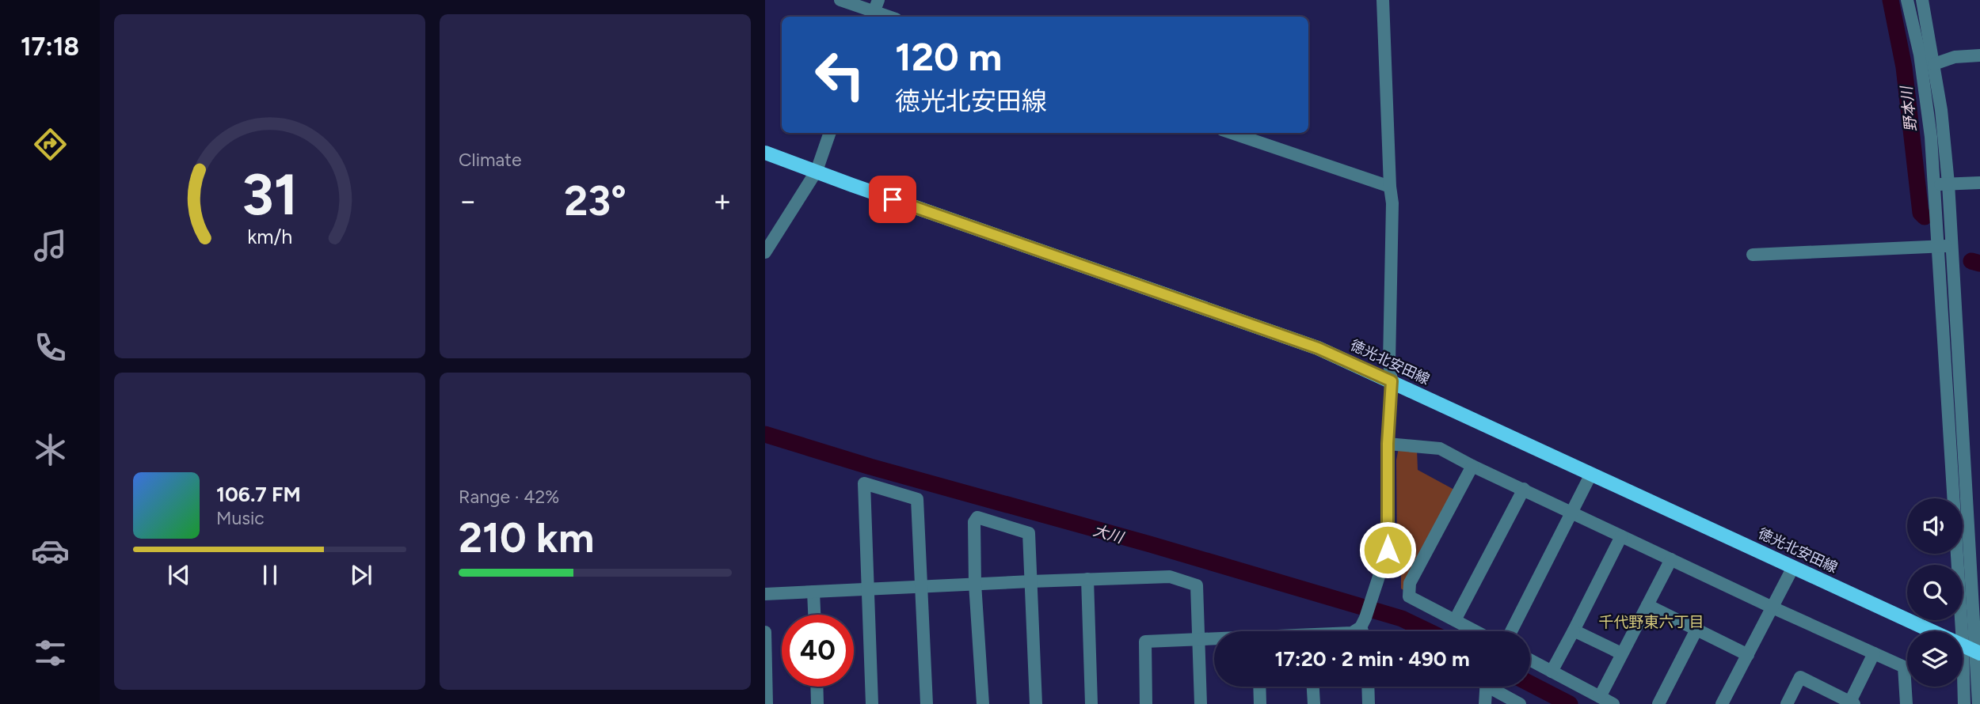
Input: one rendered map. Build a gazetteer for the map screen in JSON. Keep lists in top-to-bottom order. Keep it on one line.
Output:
{"streets":{"main road":["徳光北安田線"]},"districts":["千代野東六丁目"],"water":["野本川","大川"],"page":{"tabs":"17:18","tile":["Climate",["Range · 42%","210 km"]],"turn":["120 m","徳光北安田線"],"heat":["−","23°","+"],"song":["106.7 FM","Music"],"limit":"40","trip":"17:20 · 2 min · 490 m","gauge":["31","km/h"]}}
